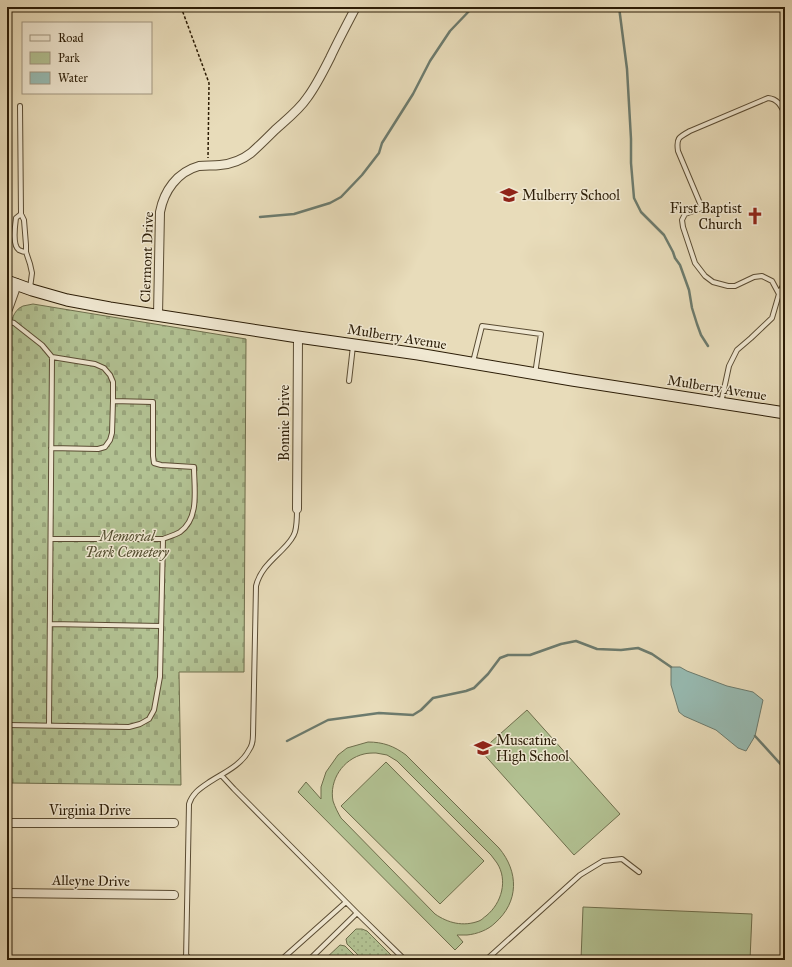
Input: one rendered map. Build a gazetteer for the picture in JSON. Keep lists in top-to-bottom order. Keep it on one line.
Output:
{"streets":{"main road":["Mulberry Avenue"],"street":["Clermont Drive","Bonnie Drive","Virginia Drive","Alleyne Drive"]},"crossings":[["Clermont Drive","Mulberry Avenue"],["Mulberry Avenue","Bonnie Drive"]],"parks":["Memorial Park Cemetery"],"places":{"school or university":["Mulberry School","Muscatine High School"],"church":["First Baptist Church"]},"legend":["Road","Park","Water"]}
